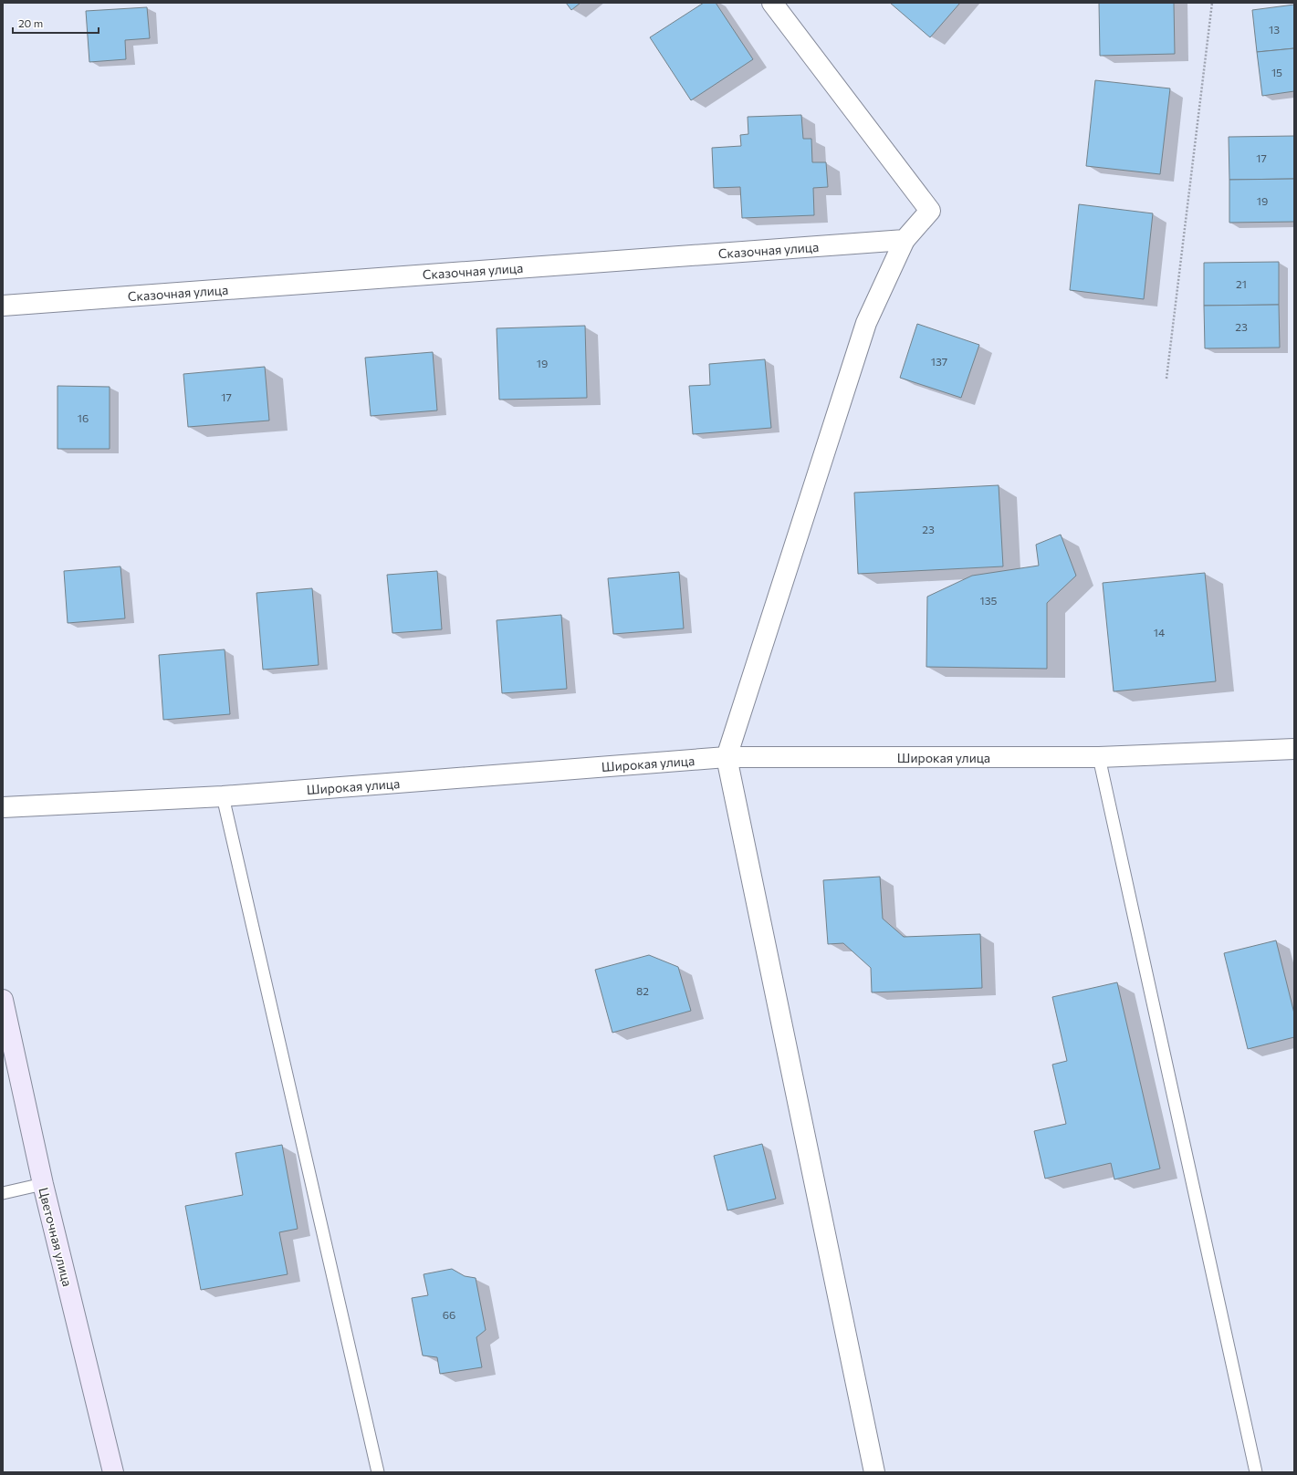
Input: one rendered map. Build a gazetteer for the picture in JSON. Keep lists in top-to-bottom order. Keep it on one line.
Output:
{"streets":{"street":["Сказочная улица","Широкая улица","Цветочная улица"]},"house_numbers":["13","15","17","19","21","23","137","19","17","16","23","135","14","82","66"],"scale_bar":"20 m"}
